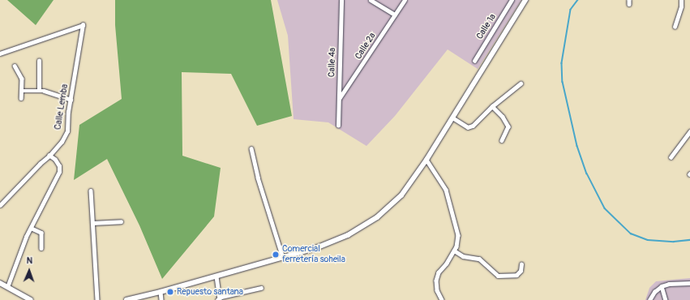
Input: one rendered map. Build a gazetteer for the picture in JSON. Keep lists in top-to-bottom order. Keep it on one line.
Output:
{"streets":{"street":["Calle 1ª","Calle 2ª","Calle 4ª","Calle Lemba"]},"crossings":[["Calle 2ª","Calle 4ª"]],"places":["Comercial ferretería soheila","Repuesto santana"],"north":"top"}
